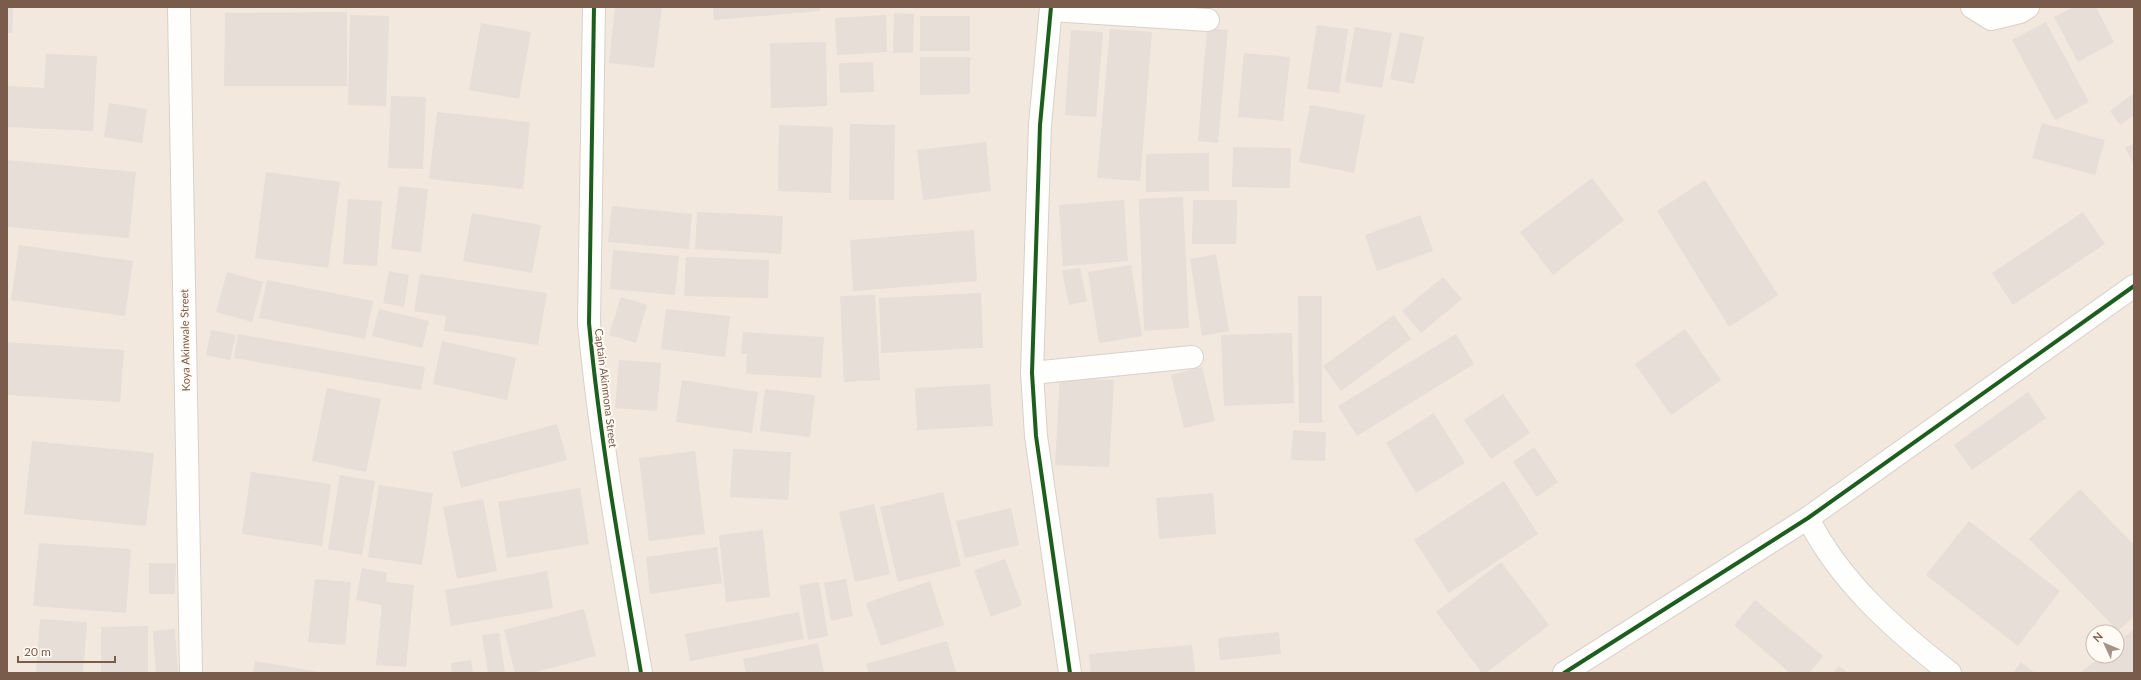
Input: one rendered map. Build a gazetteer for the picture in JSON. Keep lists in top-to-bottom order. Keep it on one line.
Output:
{"streets":{"street":["Koya Akinwale Street","Captain Akinmona Street"]},"scale_bar":"20 m","north":"top left"}
